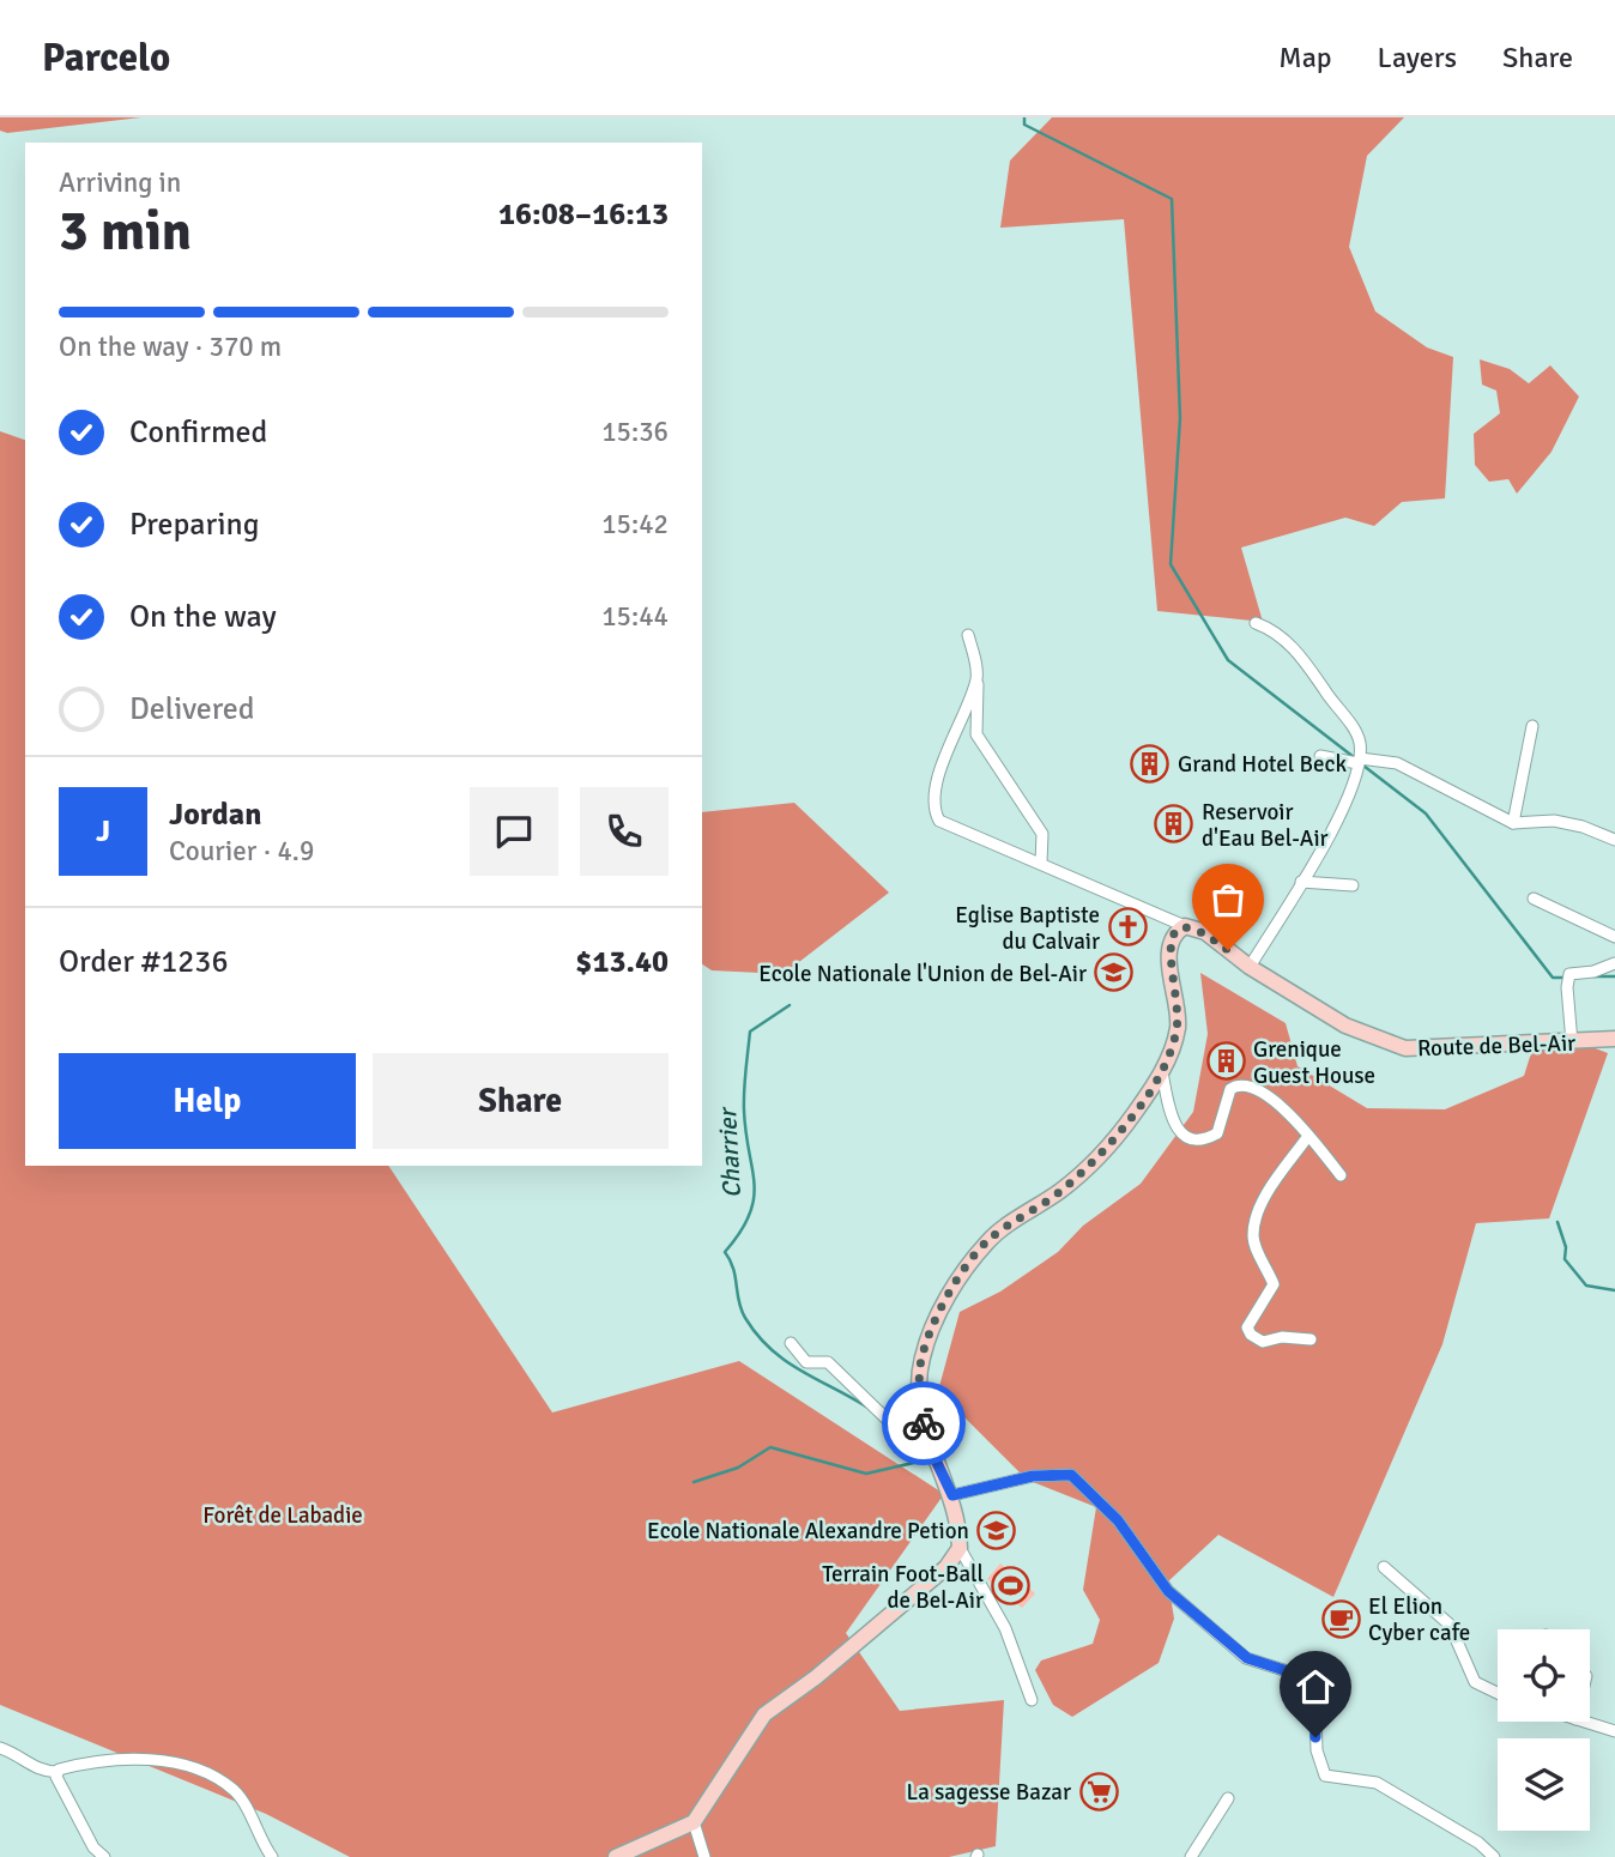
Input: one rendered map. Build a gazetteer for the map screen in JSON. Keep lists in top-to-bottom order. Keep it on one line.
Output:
{"streets":{"street":["Route de Bel-Air"]},"water":["Charrier"],"parks":["Forêt de Labadie"],"places":{"building":["Grand Hotel Beck","Reservoir d'Eau Bel-Air","Grenique Guest House"],"church":["Eglise Baptiste du Calvair"],"school or university":["Ecole Nationale l'Union de Bel-Air","Ecole Nationale Alexandre Petion"],"sports":["Terrain Foot-Ball de Bel-Air"],"cafe":["El Elion Cyber cafe"],"supermarket":["La sagesse Bazar"]},"page":{"header":"Parcelo","nav":["Map","Layers","Share"],"heading":["3 min","Arriving in","16:08–16:13"],"panel":["Jordan","Courier · 4.9","Order #1236","$13.40"],"bar":"On the way · 370 m","list":[["Confirmed","15:36"],["Preparing","15:42"],["On the way","15:44"],"Delivered"],"round":"J","buttons":["Help","Share"]}}
